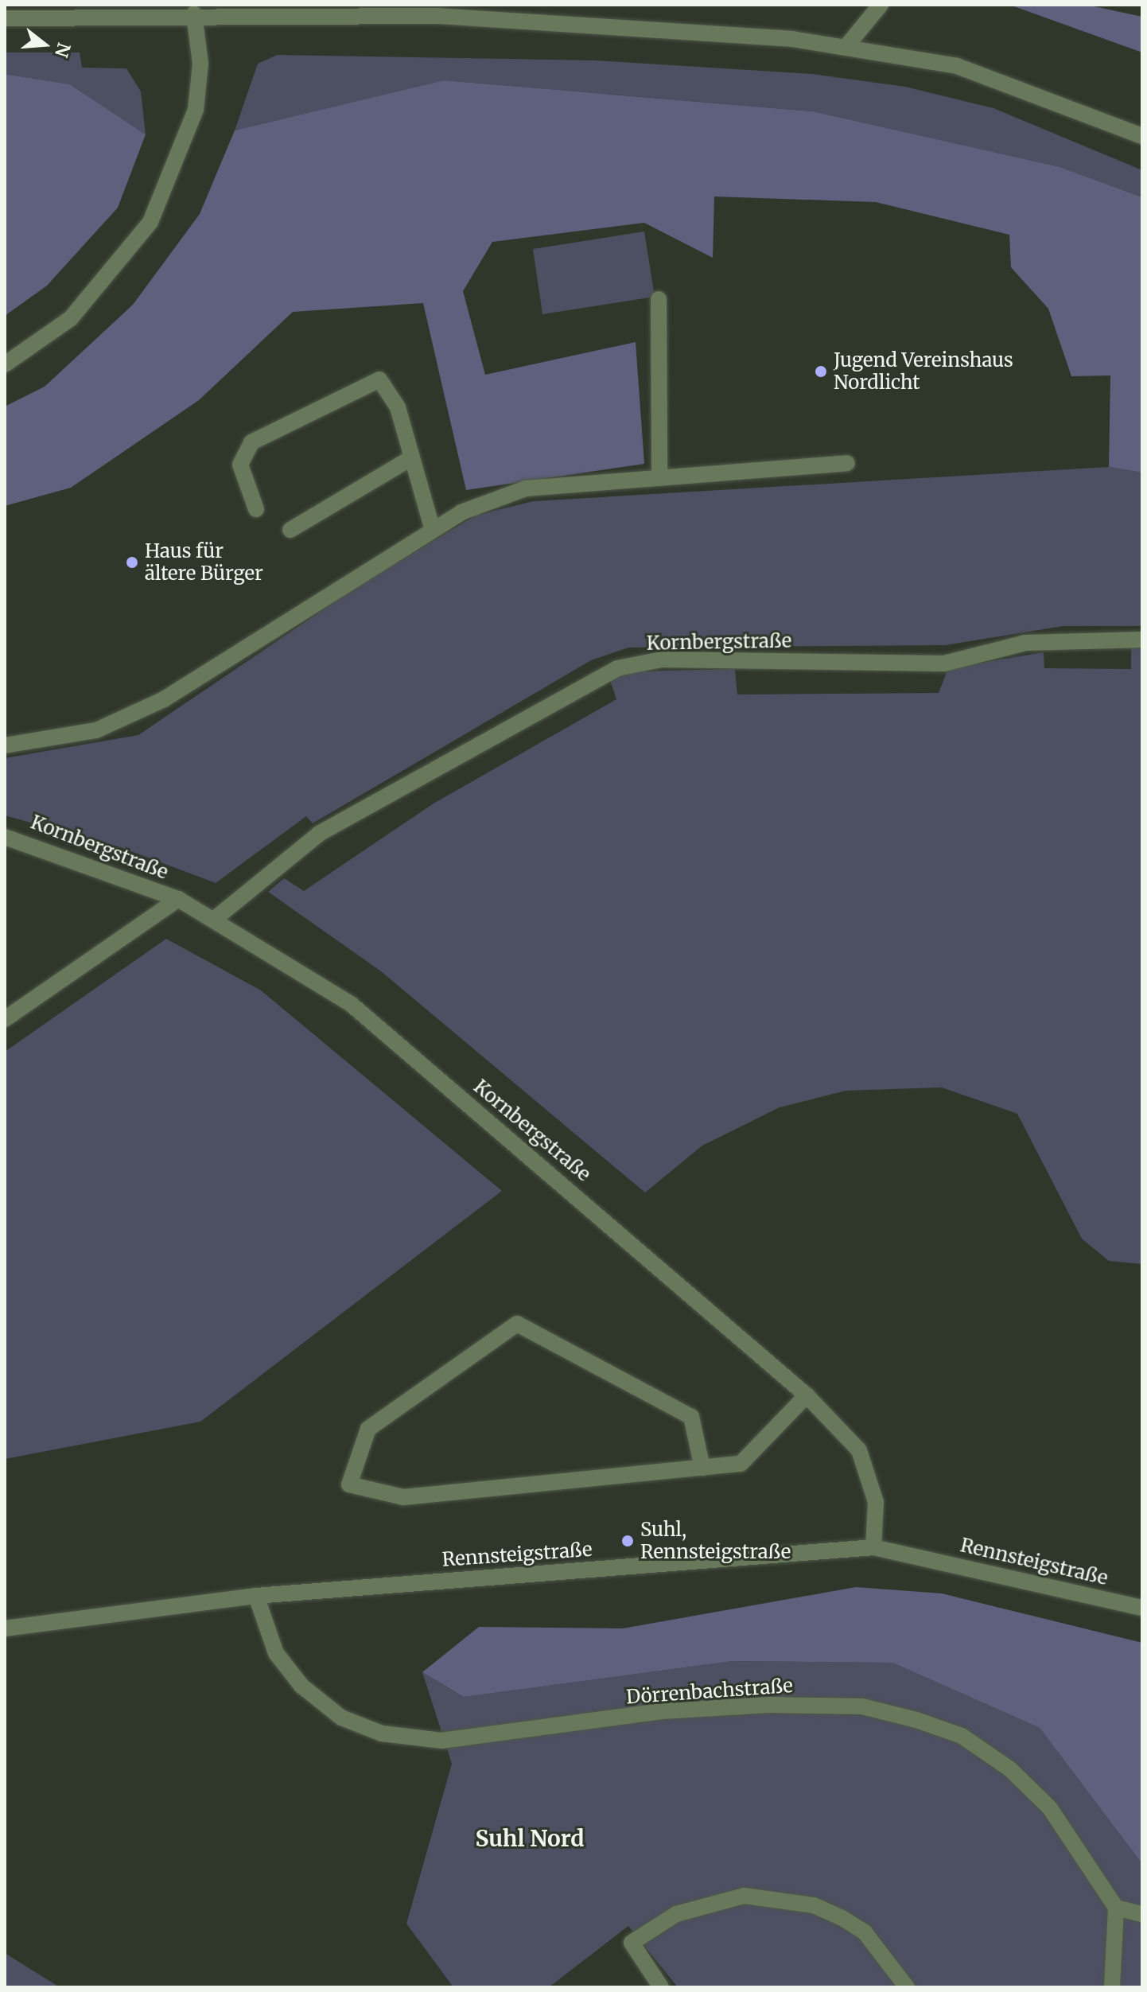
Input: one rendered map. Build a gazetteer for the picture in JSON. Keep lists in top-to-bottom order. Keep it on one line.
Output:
{"streets":{"street":["Kornbergstraße","Rennsteigstraße","Dörrenbachstraße"]},"crossings":[["Kornbergstraße","Rennsteigstraße"],["Rennsteigstraße","Dörrenbachstraße"]],"districts":["Suhl Nord"],"places":["Jugend Vereinshaus Nordlicht","Haus für ältere Bürger","Suhl, Rennsteigstraße"],"north":"right"}
